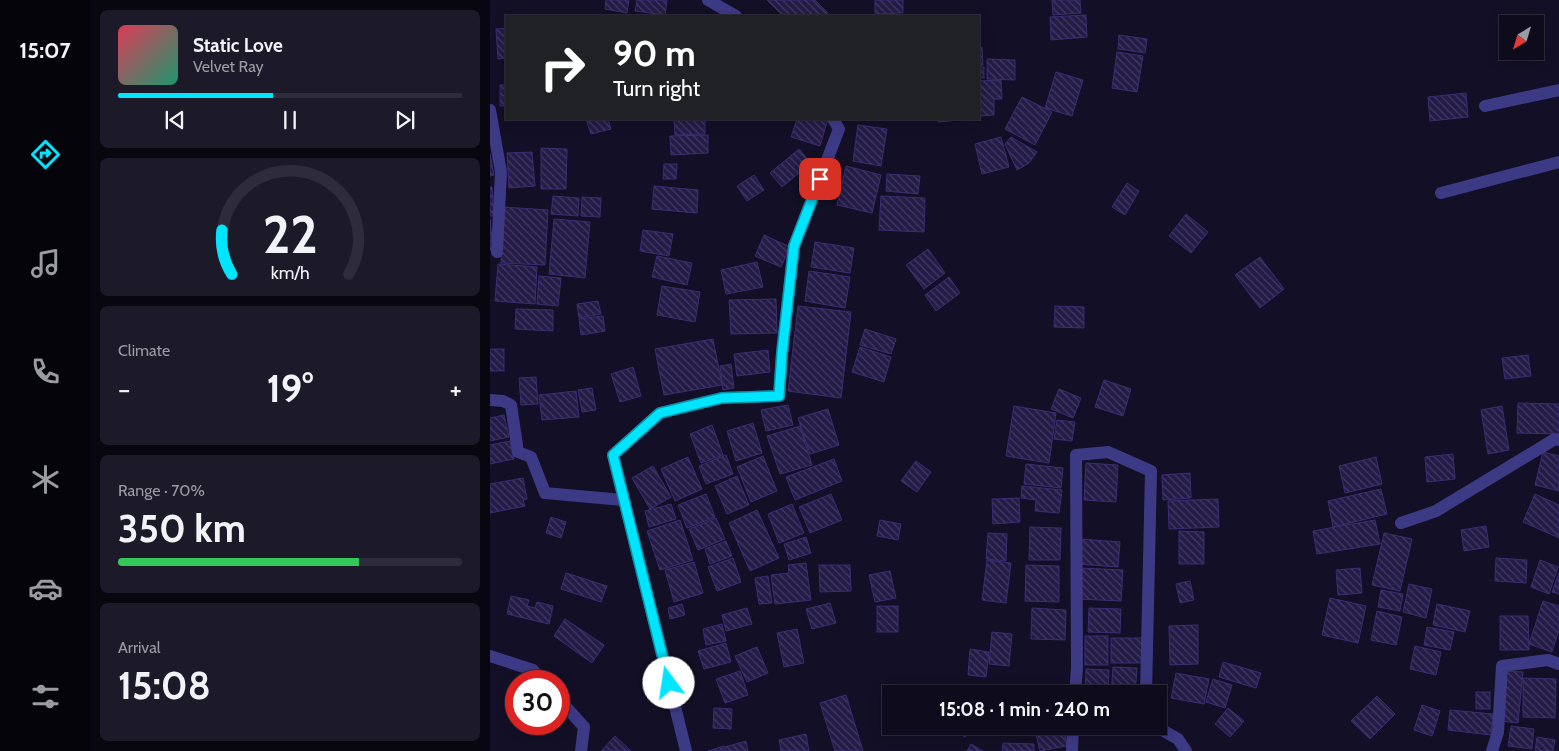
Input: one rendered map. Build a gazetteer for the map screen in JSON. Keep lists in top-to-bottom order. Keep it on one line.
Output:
{"north":"bottom left","page":{"tabs":"15:07","turn":["90 m","Turn right"],"song":["Static Love","Velvet Ray"],"tile":["Climate",["Range · 70%","350 km"],["Arrival","15:08"]],"heat":["−","19°","+"],"limit":"30","trip":"15:08 · 1 min · 240 m","gauge":["22","km/h"]}}
